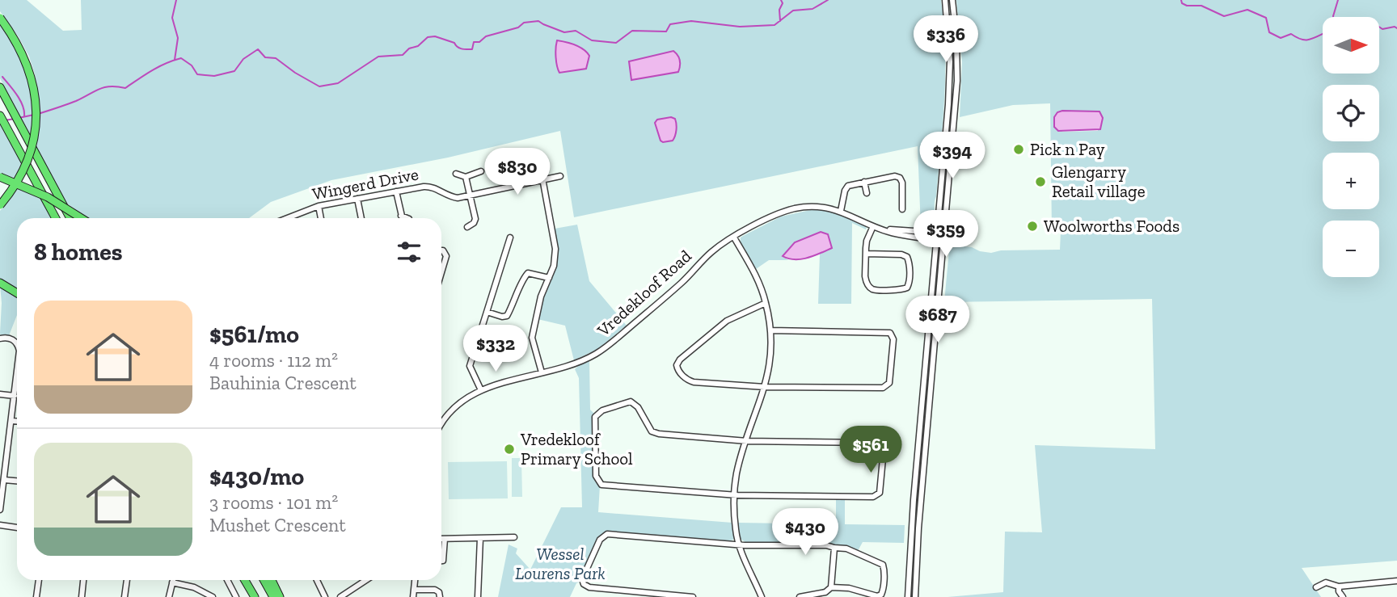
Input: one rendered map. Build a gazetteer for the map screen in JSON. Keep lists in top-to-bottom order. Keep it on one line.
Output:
{"streets":{"street":["Wingerd Drive","Vredekloof Road"]},"parks":["Wessel Lourens Park"],"places":["Pick n Pay","Glengarry Retail village","Woolworths Foods","Vredekloof Primary School"],"north":"right","page":{"price":["$336","$394","$830","$359","$687","$332","$561","$430"],"map_buttons":["+","−"],"heading":"8 homes","list":[{"name":"$561/mo","note":"4 rooms · 112 m² · Bauhinia Crescent"},{"name":"$430/mo","note":"3 rooms · 101 m² · Mushet Crescent"}]}}
